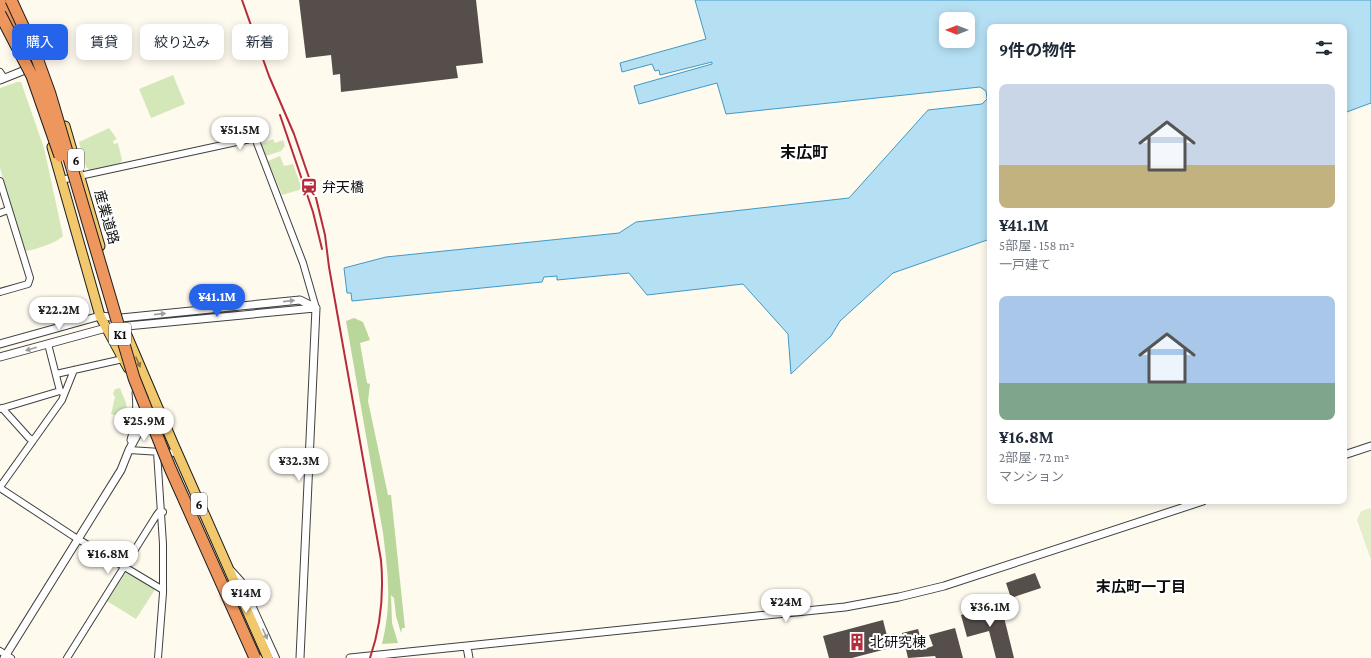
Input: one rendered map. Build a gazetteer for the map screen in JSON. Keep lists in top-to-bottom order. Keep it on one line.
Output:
{"streets":{"highway":["K1"],"main road":["6","産業道路"]},"crossings":[["産業道路","K1"]],"districts":["末広町","末広町一丁目"],"places":{"station":["弁天橋"],"building":["北研究棟"]},"north":"left","page":{"chip":["購入","賃貸","絞り込み","新着"],"heading":"9件の物件","list":[{"name":"¥41.1M","note":"5部屋 · 158 m² · 一戸建て"},{"name":"¥16.8M","note":"2部屋 · 72 m² · マンション"}],"price":["¥51.5M","¥41.1M","¥22.2M","¥25.9M","¥32.3M","¥16.8M","¥14M","¥24M","¥36.1M"]}}
